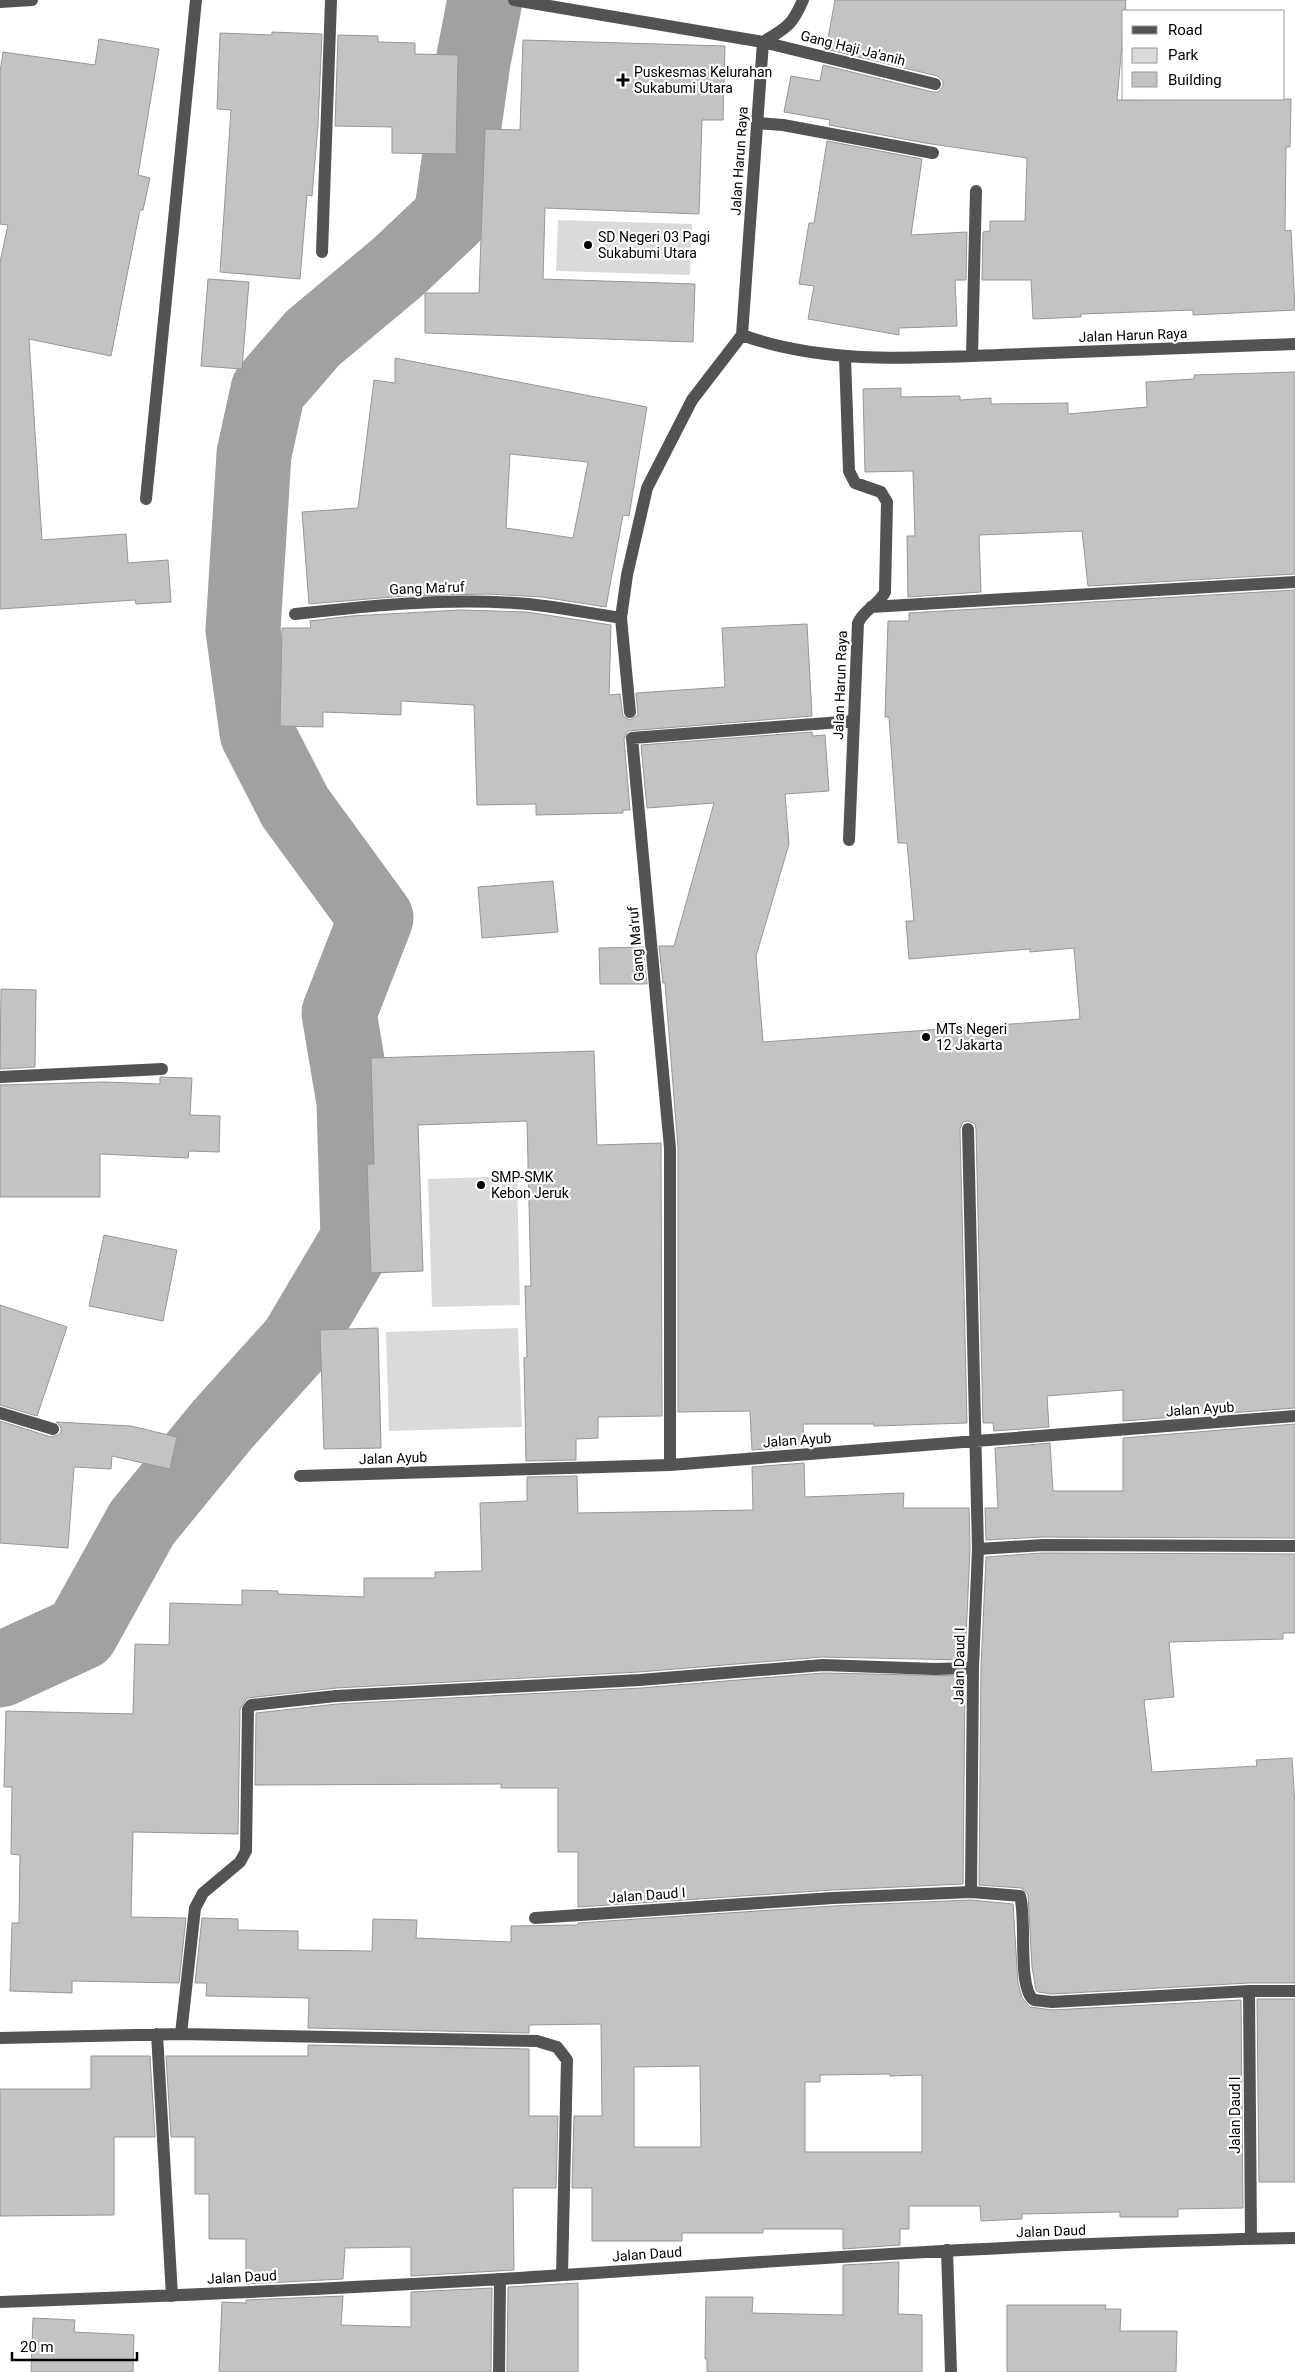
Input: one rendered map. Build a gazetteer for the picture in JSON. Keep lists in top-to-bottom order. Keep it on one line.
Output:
{"streets":{"street":["Gang Haji Ja'anih","Jalan Harun Raya","Gang Ma'ruf","Jalan Ayub","Jalan Daud I","Jalan Daud"]},"crossings":[["Gang Haji Ja'anih","Jalan Harun Raya"],["Jalan Harun Raya","Gang Ma'ruf"],["Gang Ma'ruf","Jalan Ayub"],["Jalan Ayub","Jalan Daud I"],["Jalan Daud I","Jalan Daud"]],"places":{"health":["Puskesmas Kelurahan Sukabumi Utara"],"other":["SD Negeri 03 Pagi Sukabumi Utara","MTs Negeri 12 Jakarta","SMP-SMK Kebon Jeruk"]},"legend":["Road","Park","Building"],"scale_bar":"20 m"}
